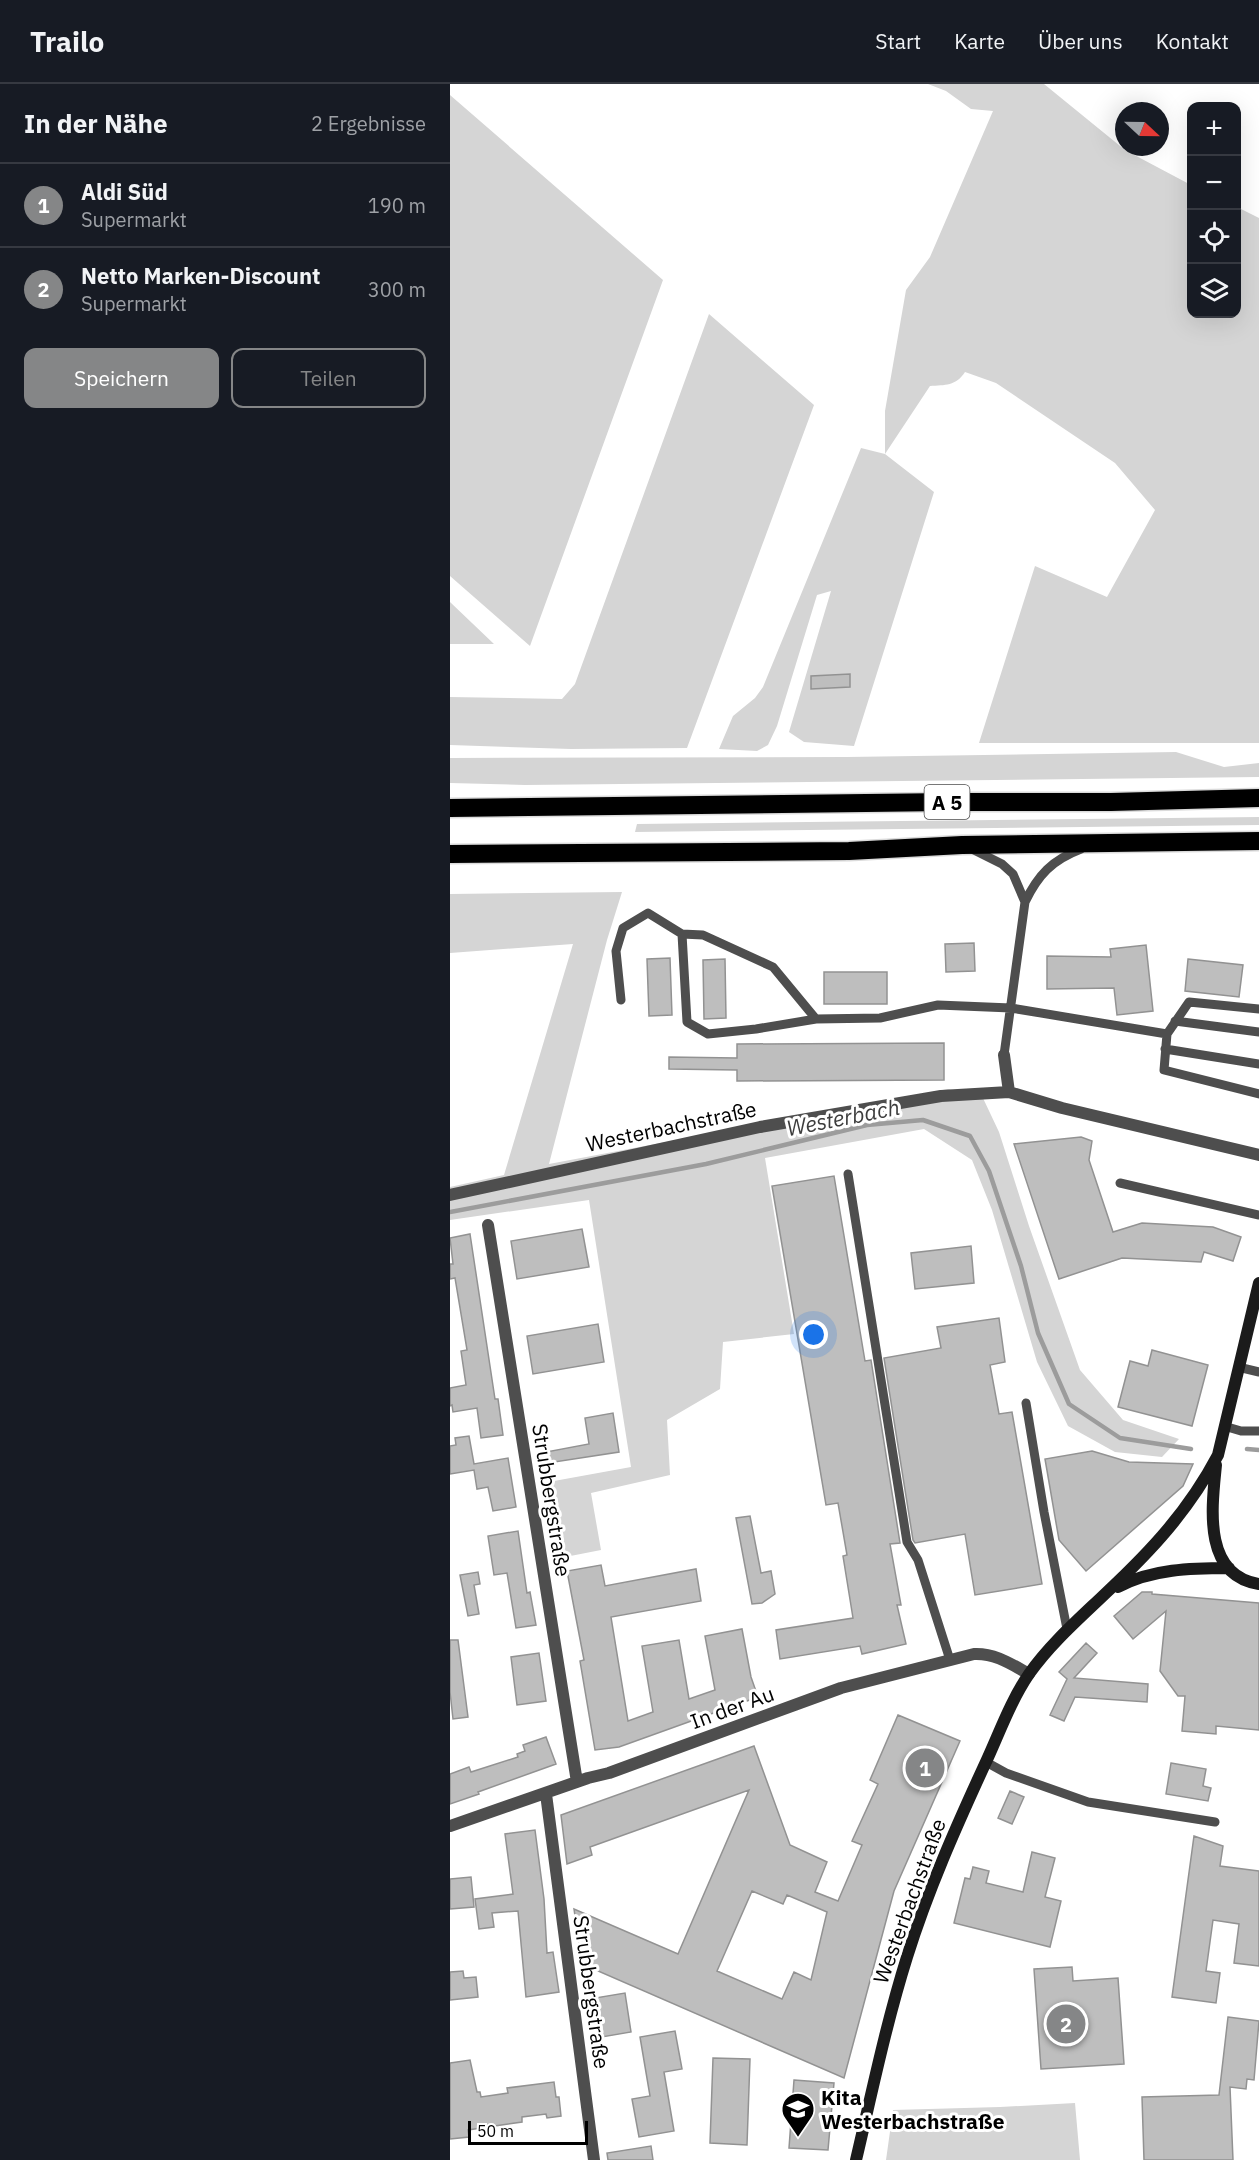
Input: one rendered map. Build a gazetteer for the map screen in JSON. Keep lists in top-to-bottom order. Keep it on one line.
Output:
{"streets":{"highway":["A 5"],"street":["Westerbachstraße","Strubbergstraße","In der Au"]},"crossings":[["Westerbachstraße","In der Au"],["Strubbergstraße","In der Au"]],"water":["Westerbach"],"places":{"school or university":["Kita Westerbachstraße"]},"scale_bar":"50 m","north":"right","page":{"header":"Trailo","nav":["Start","Karte","Über uns","Kontakt"],"heading":["In der Nähe","2 Ergebnisse"],"map_buttons":["+","−"],"list":[{"mark":"1","name":"Aldi Süd","note":"Supermarkt","value":"190 m"},{"mark":"2","name":"Netto Marken-Discount","note":"Supermarkt","value":"300 m"}],"buttons":["Speichern","Teilen"],"pins":["1","2"],"scale":"50 m"}}
